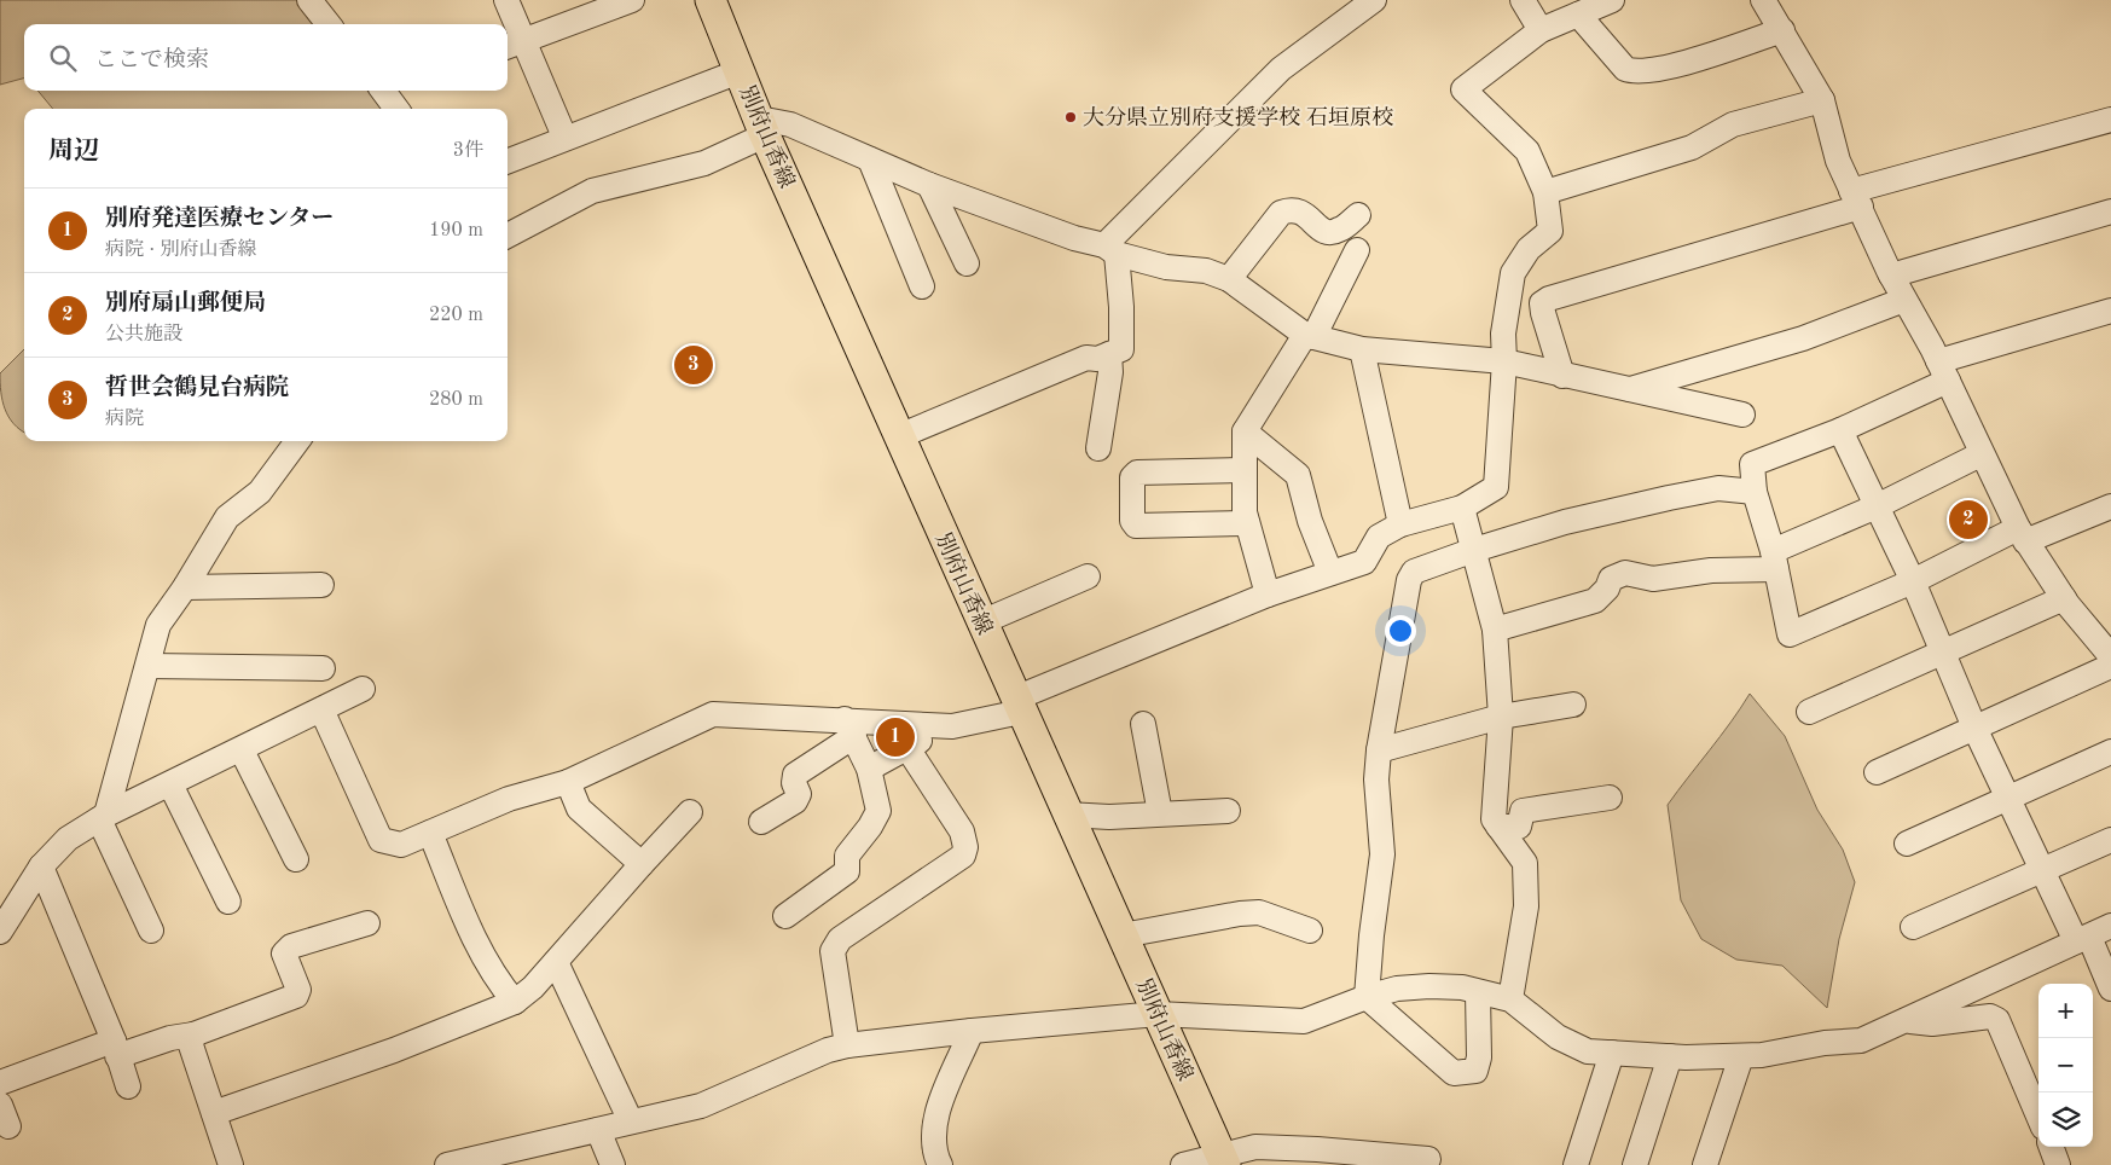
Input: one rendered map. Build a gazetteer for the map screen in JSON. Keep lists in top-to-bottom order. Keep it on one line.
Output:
{"streets":{"main road":["別府山香線"]},"places":["大分県立別府支援学校 石垣原校"],"page":{"search":"ここで検索","heading":["周辺","3件"],"list":[{"mark":"1","name":"別府発達医療センター","note":"病院 · 別府山香線","value":"190 m"},{"mark":"2","name":"別府扇山郵便局","note":"公共施設","value":"220 m"},{"mark":"3","name":"哲世会鶴見台病院","note":"病院","value":"280 m"}],"pins":["3","2","1"],"map_buttons":["+","−"]}}
